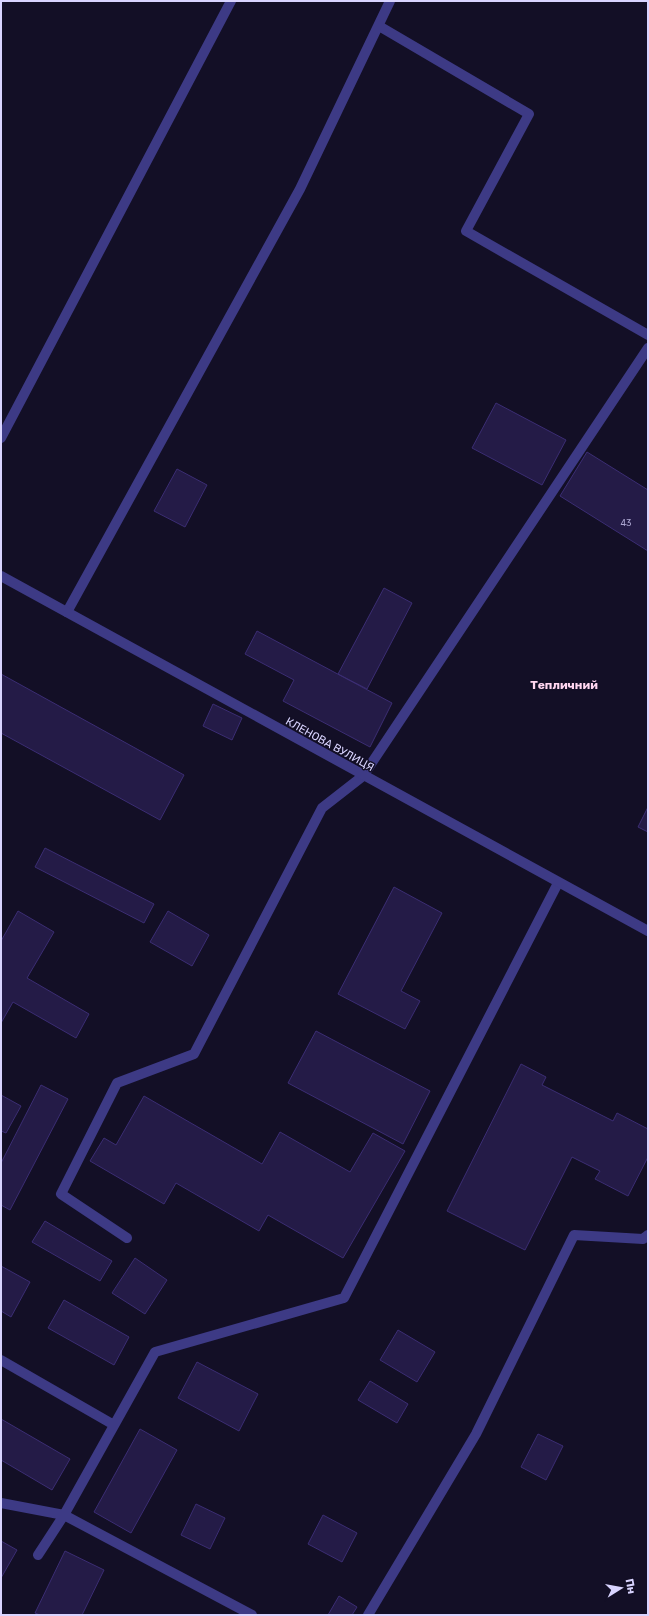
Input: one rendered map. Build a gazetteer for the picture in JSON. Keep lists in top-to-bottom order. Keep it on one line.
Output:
{"streets":{"street":["КЛЕНОВА ВУЛИЦЯ"]},"districts":["Тепличний"],"house_numbers":["43"],"north":"right"}
